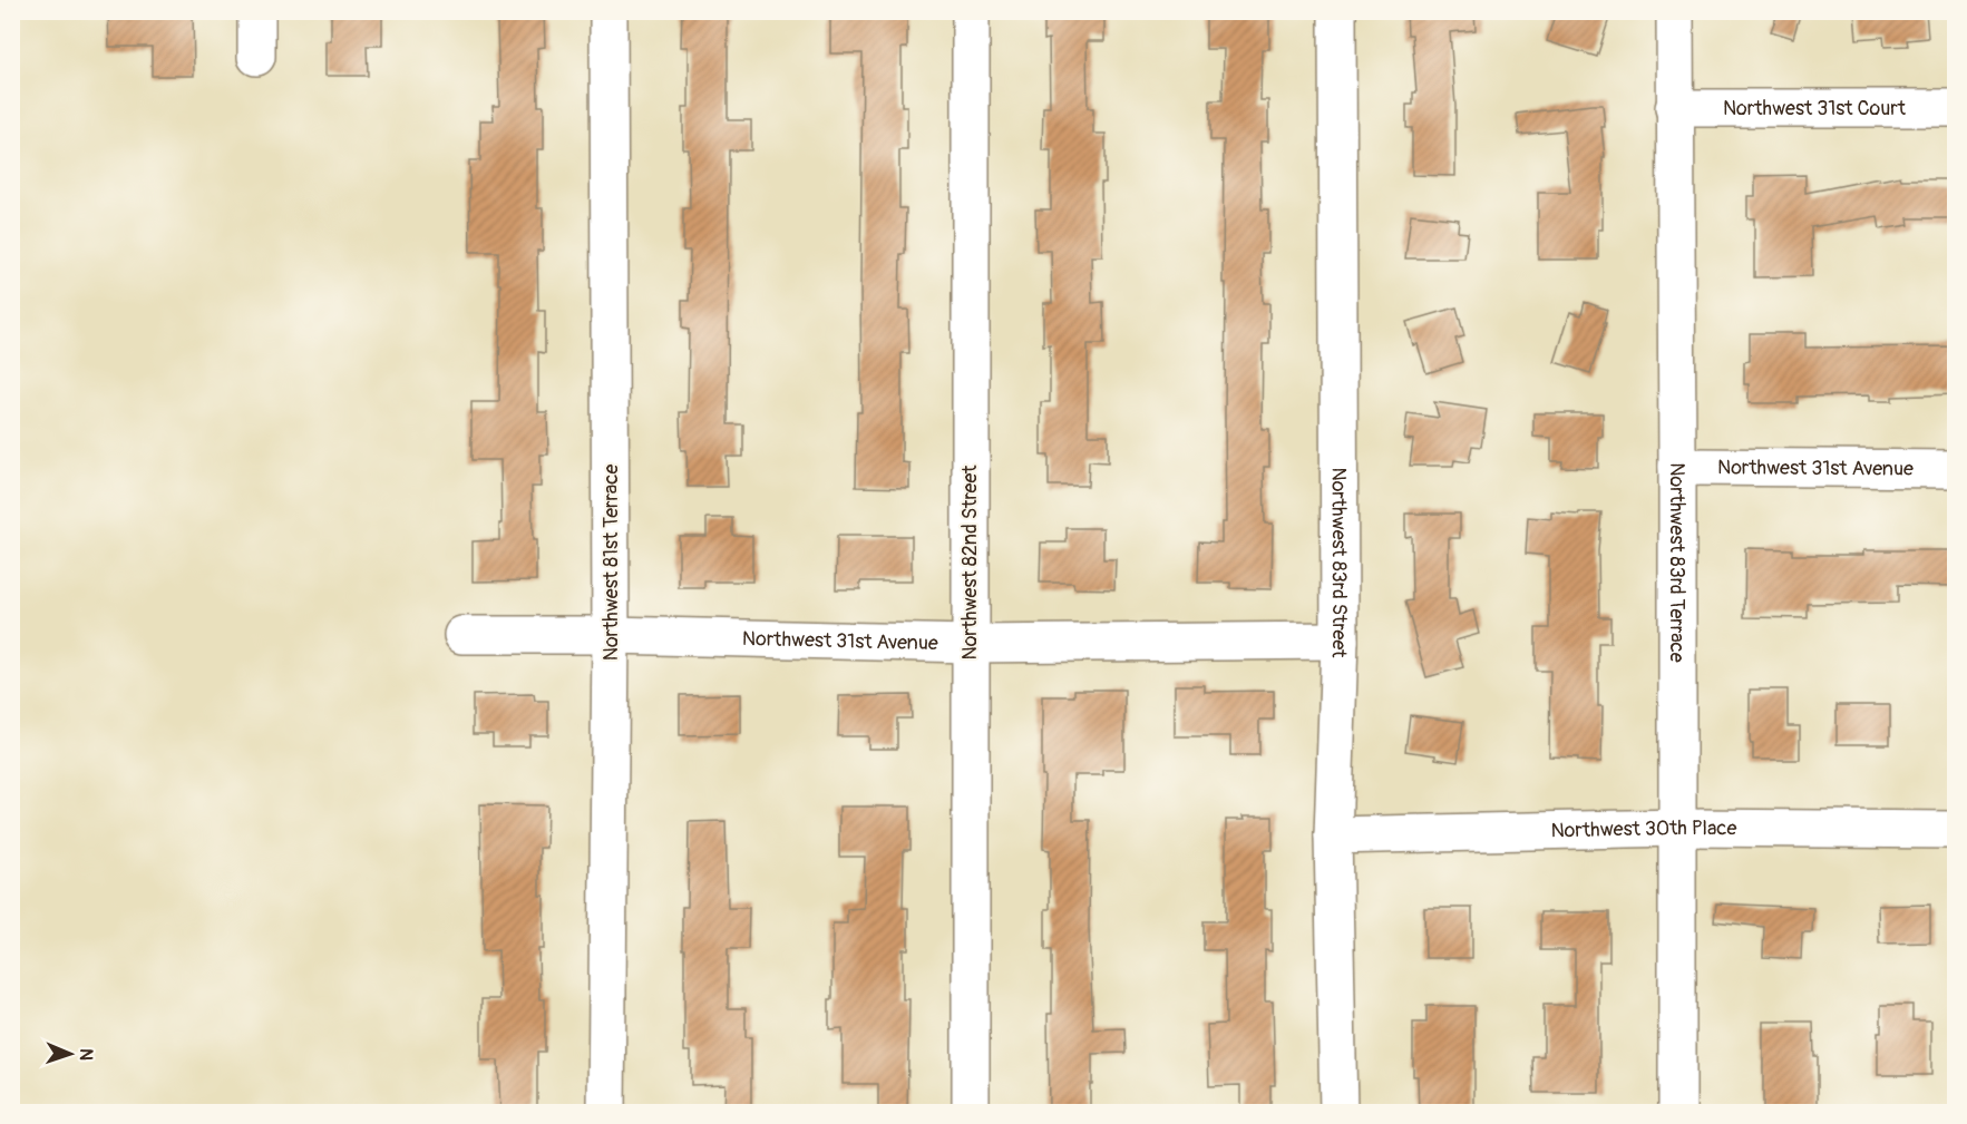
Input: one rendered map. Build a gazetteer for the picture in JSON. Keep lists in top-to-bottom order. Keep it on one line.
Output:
{"streets":{"street":["Northwest 31st Court","Northwest 31st Avenue","Northwest 83rd Terrace","Northwest 81st Terrace","Northwest 82nd Street","Northwest 83rd Street","Northwest 30th Place"]},"crossings":[["Northwest 31st Court","Northwest 83rd Terrace"],["Northwest 31st Avenue","Northwest 83rd Terrace"],["Northwest 31st Avenue","Northwest 81st Terrace"],["Northwest 31st Avenue","Northwest 82nd Street"],["Northwest 31st Avenue","Northwest 83rd Street"],["Northwest 83rd Terrace","Northwest 30th Place"],["Northwest 83rd Street","Northwest 30th Place"]],"north":"right"}
